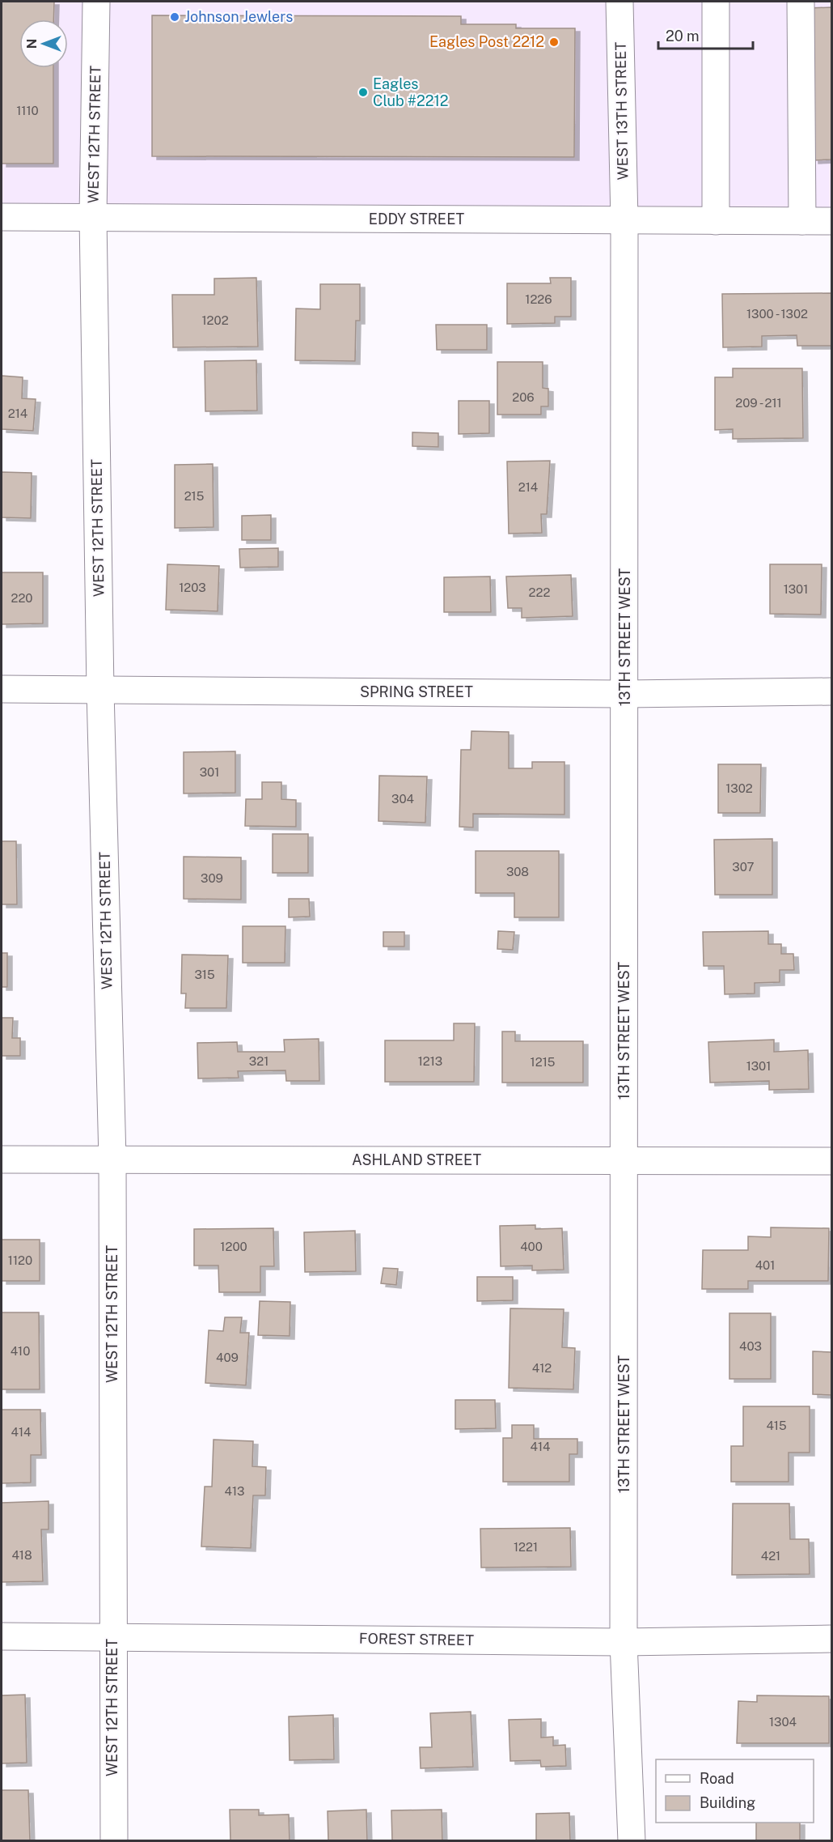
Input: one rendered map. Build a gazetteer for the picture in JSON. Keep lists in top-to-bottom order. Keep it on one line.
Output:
{"streets":{"street":["WEST 13TH STREET","WEST 12TH STREET","EDDY STREET","13TH STREET WEST","SPRING STREET","ASHLAND STREET","FOREST STREET"]},"crossings":[["WEST 13TH STREET","EDDY STREET"],["WEST 13TH STREET","13TH STREET WEST"],["WEST 12TH STREET","EDDY STREET"],["WEST 12TH STREET","SPRING STREET"],["WEST 12TH STREET","ASHLAND STREET"],["WEST 12TH STREET","FOREST STREET"],["EDDY STREET","13TH STREET WEST"],["13TH STREET WEST","SPRING STREET"],["13TH STREET WEST","ASHLAND STREET"],["13TH STREET WEST","FOREST STREET"]],"places":["Johnson Jewlers","Eagles Post 2212","Eagles Club #2212"],"house_numbers":["1110","1226","1300 - 1302","1202","206","209 - 211","214","214","215","1203","1301","222","220","301","1302","304","307","308","309","315","321","1213","1215","1301","1200","400","1120","401","403","410","409","412","415","414","414","413","1221","418","421","1304"],"legend":["Road","Building"],"scale_bar":"20 m","north":"left"}
